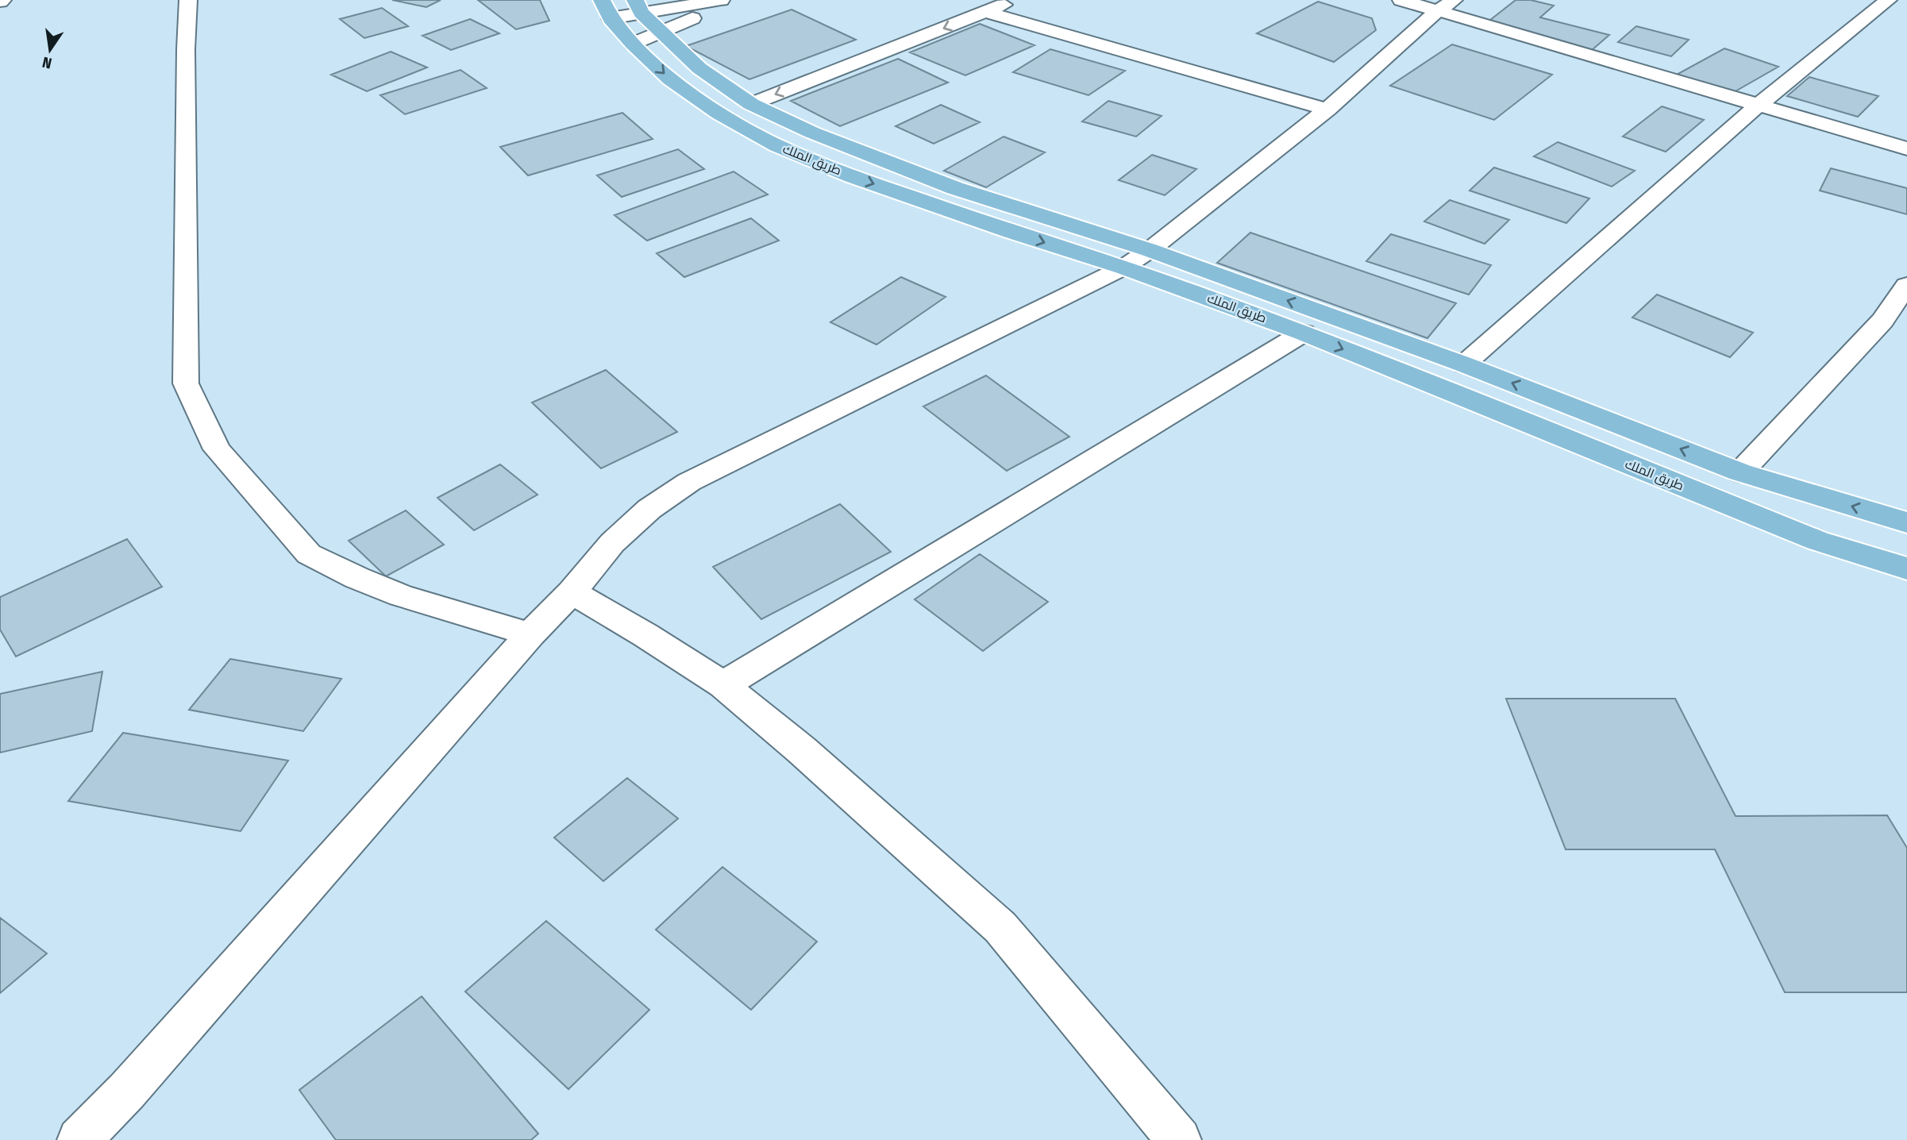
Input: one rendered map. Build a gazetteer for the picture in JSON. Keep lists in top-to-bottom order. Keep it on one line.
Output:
{"streets":{"main road":["طريق الملك"]},"north":"bottom"}
